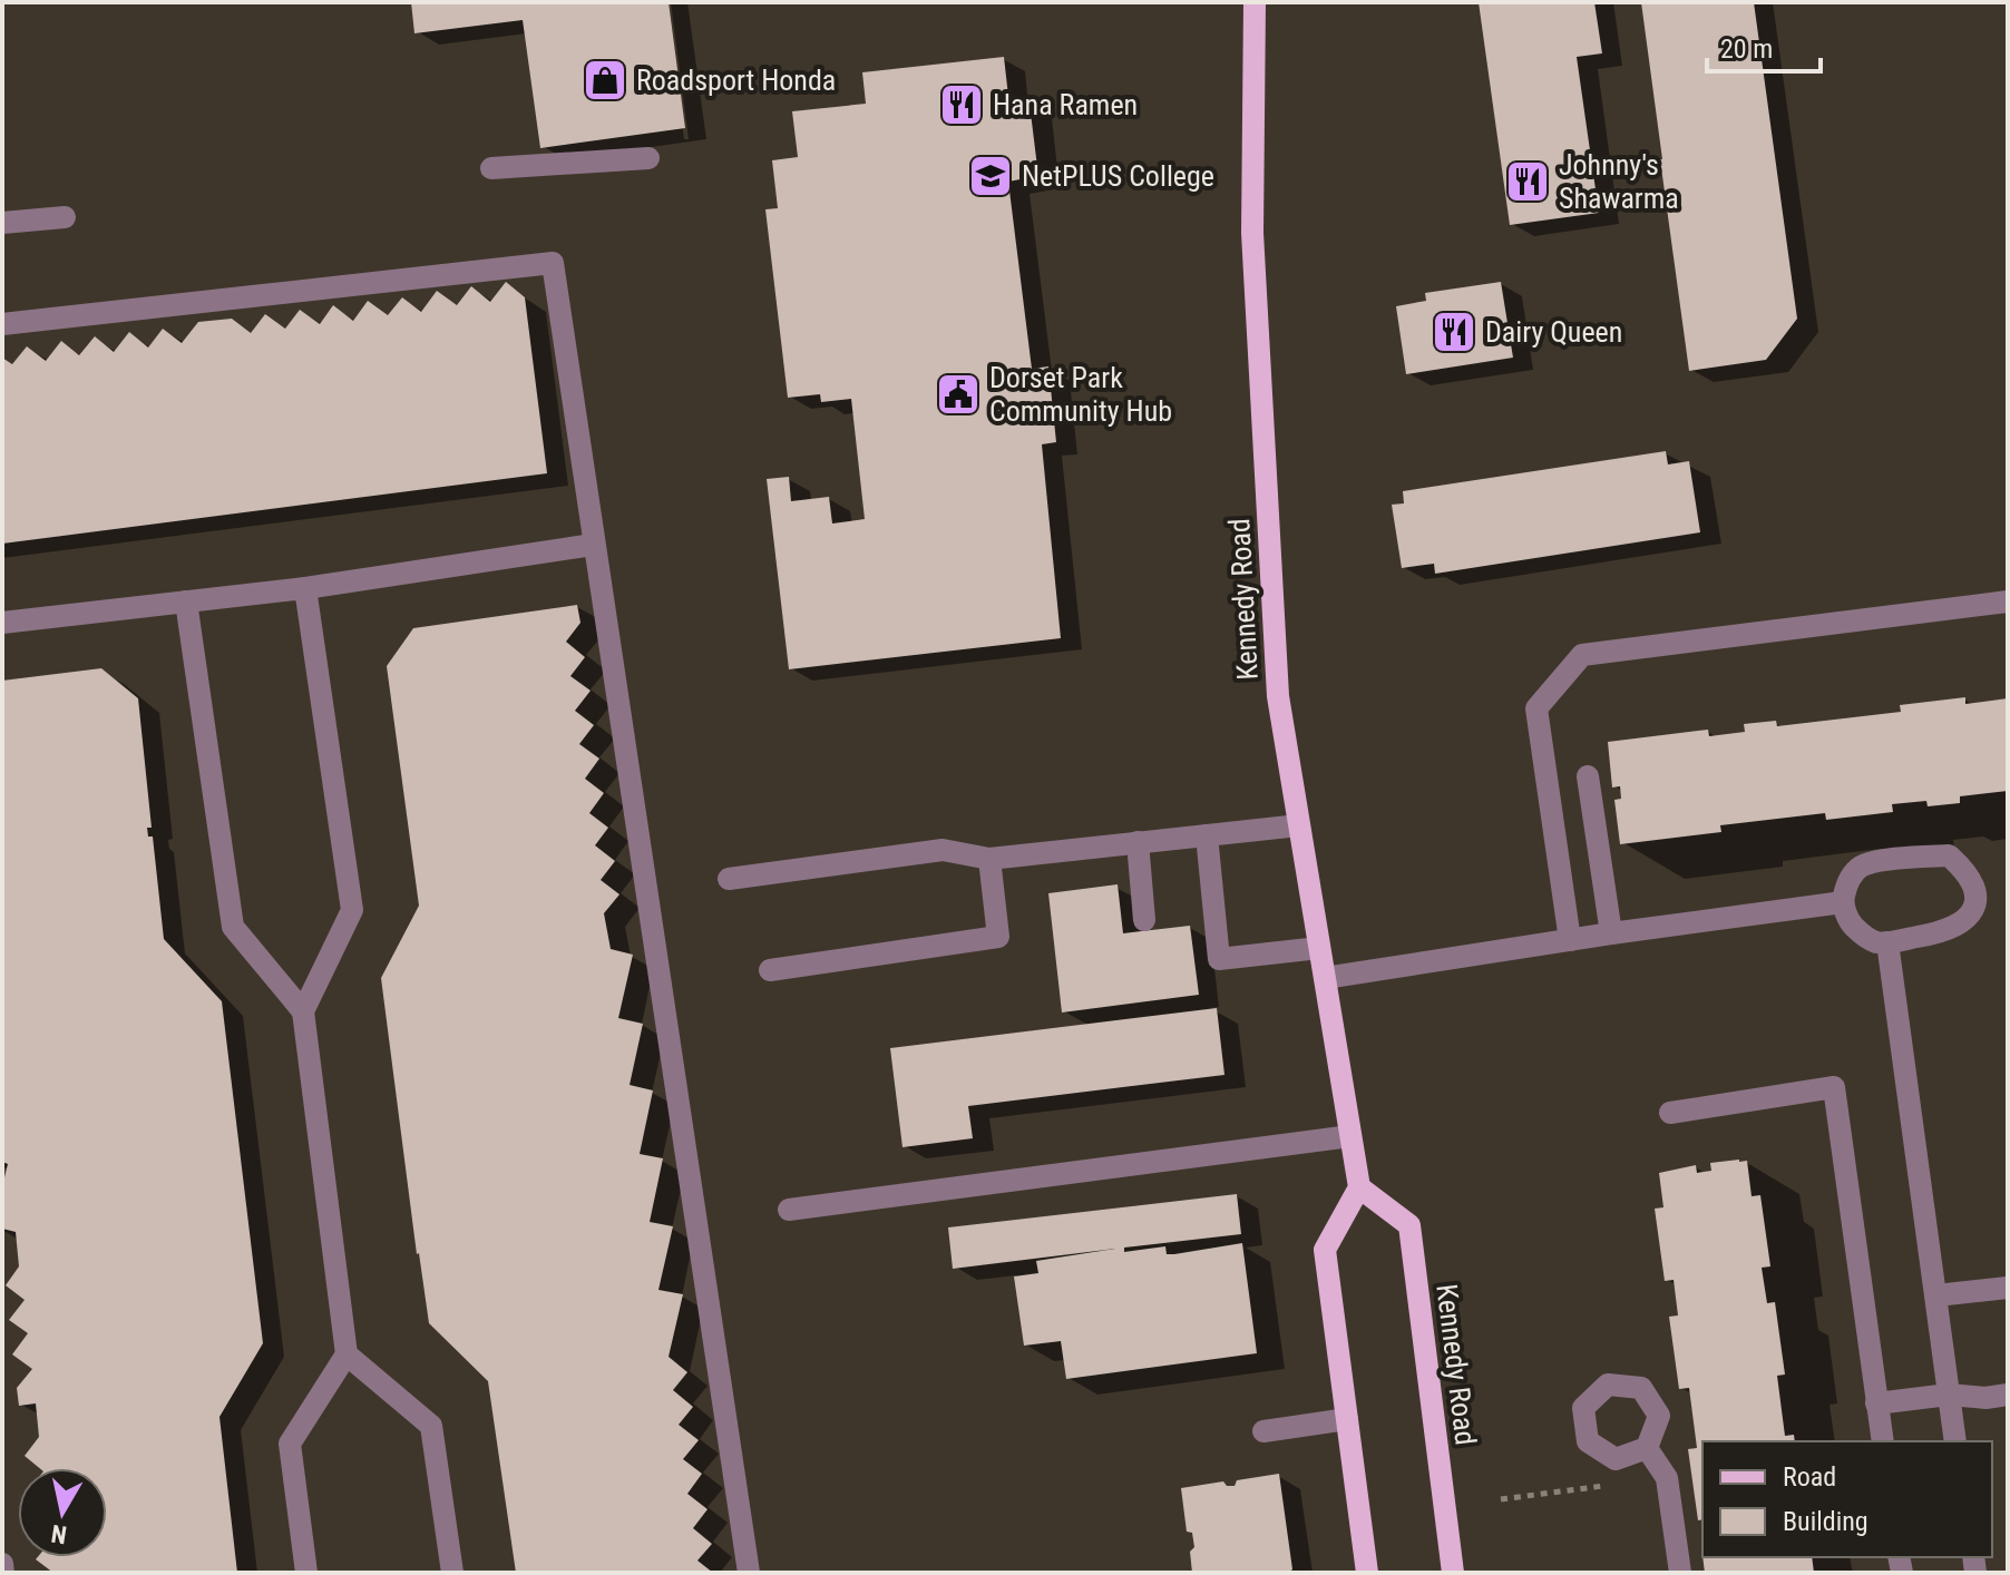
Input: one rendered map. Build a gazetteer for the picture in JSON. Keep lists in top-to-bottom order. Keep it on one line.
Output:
{"streets":{"main road":["Kennedy Road"]},"places":{"shop":["Roadsport Honda"],"restaurant":["Hana Ramen","Johnny's Shawarma","Dairy Queen"],"school or university":["NetPLUS College"],"public building":["Dorset Park Community Hub"]},"legend":["Road","Building"],"scale_bar":"20 m","north":"bottom"}
